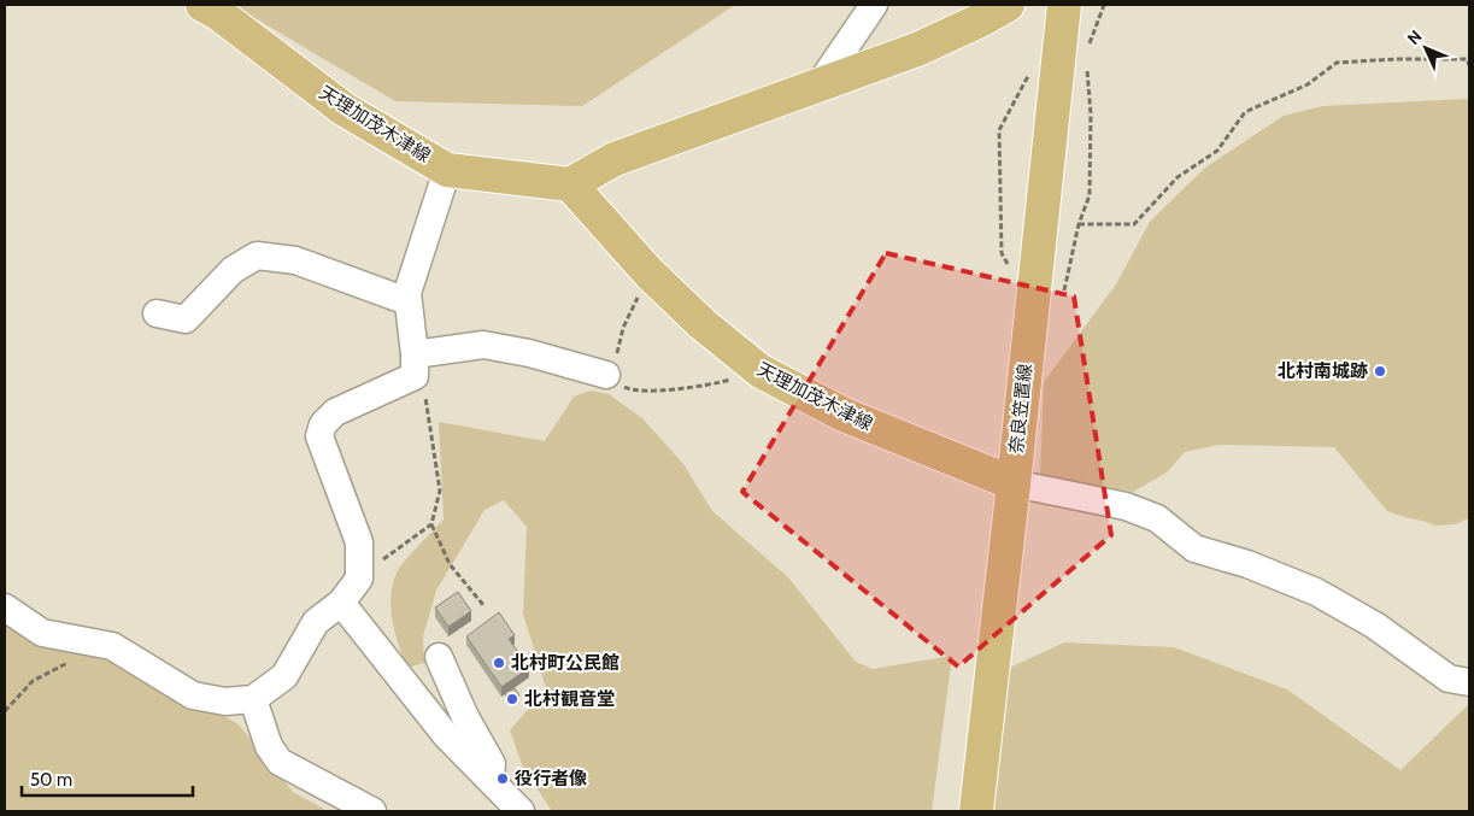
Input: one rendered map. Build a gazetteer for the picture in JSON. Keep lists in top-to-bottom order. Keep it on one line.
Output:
{"streets":{"main road":["天理加茂木津線","奈良笠置線"]},"crossings":[["天理加茂木津線","奈良笠置線"]],"places":["北村南城跡","北村町公民館","北村観音堂","役行者像"],"scale_bar":"50 m","north":"top left"}
